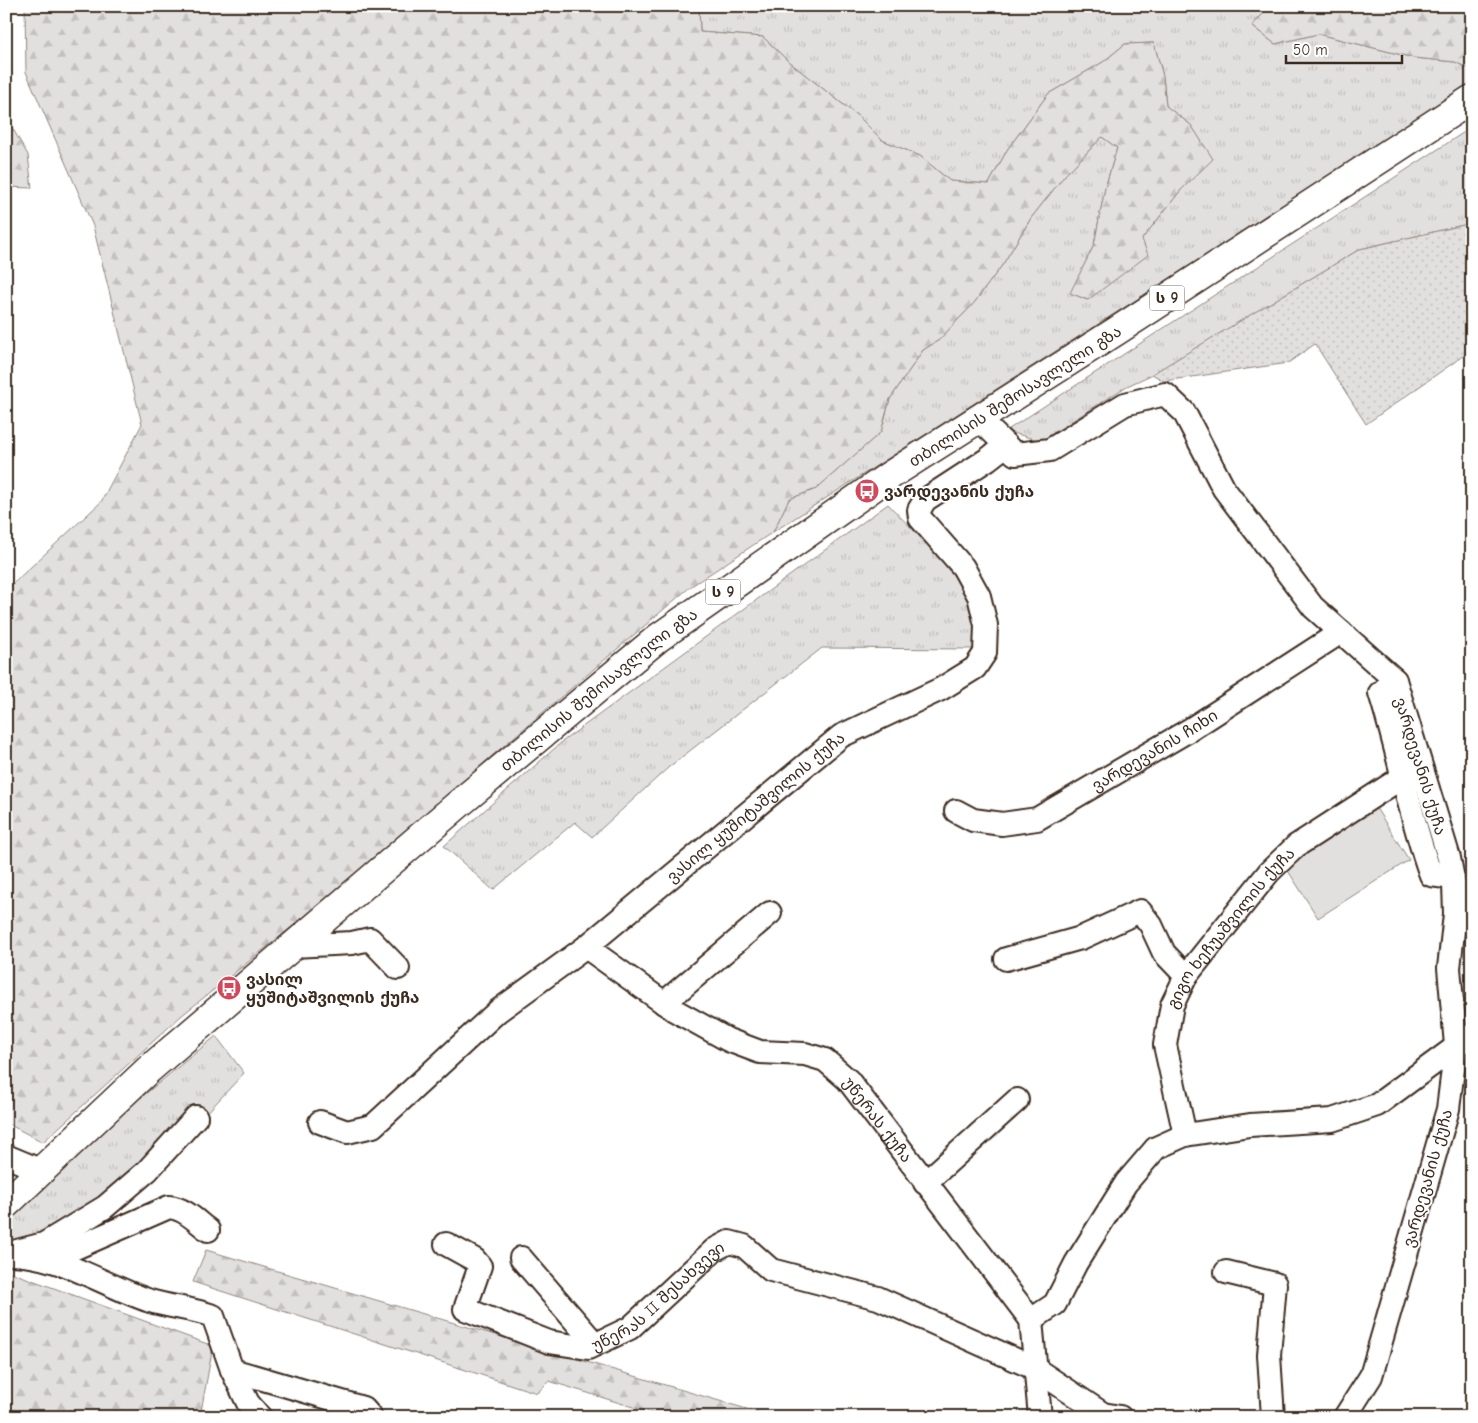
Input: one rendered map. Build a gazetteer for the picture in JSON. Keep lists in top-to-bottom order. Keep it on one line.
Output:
{"streets":{"highway":["ს 9","თბილისის შემოსავლელი გზა"],"street":["ვარდევანის ჩიხი","ვარდევანის ქუჩა","ვასილ ყუშიტაშვილის ქუჩა","გიგო ხეჩუაშვილის ქუჩა","უწერას ქუჩა","უწერას II შესახვევი"]},"crossings":[["თბილისის შემოსავლელი გზა","ვარდევანის ქუჩა"],["ვარდევანის ჩიხი","ვარდევანის ქუჩა"],["ვარდევანის ქუჩა","ვასილ ყუშიტაშვილის ქუჩა"],["ვასილ ყუშიტაშვილის ქუჩა","უწერას ქუჩა"]],"places":{"bus stop":["ვარდევანის ქუჩა","ვასილ ყუშიტაშვილის ქუჩა"]},"scale_bar":"50 m"}
